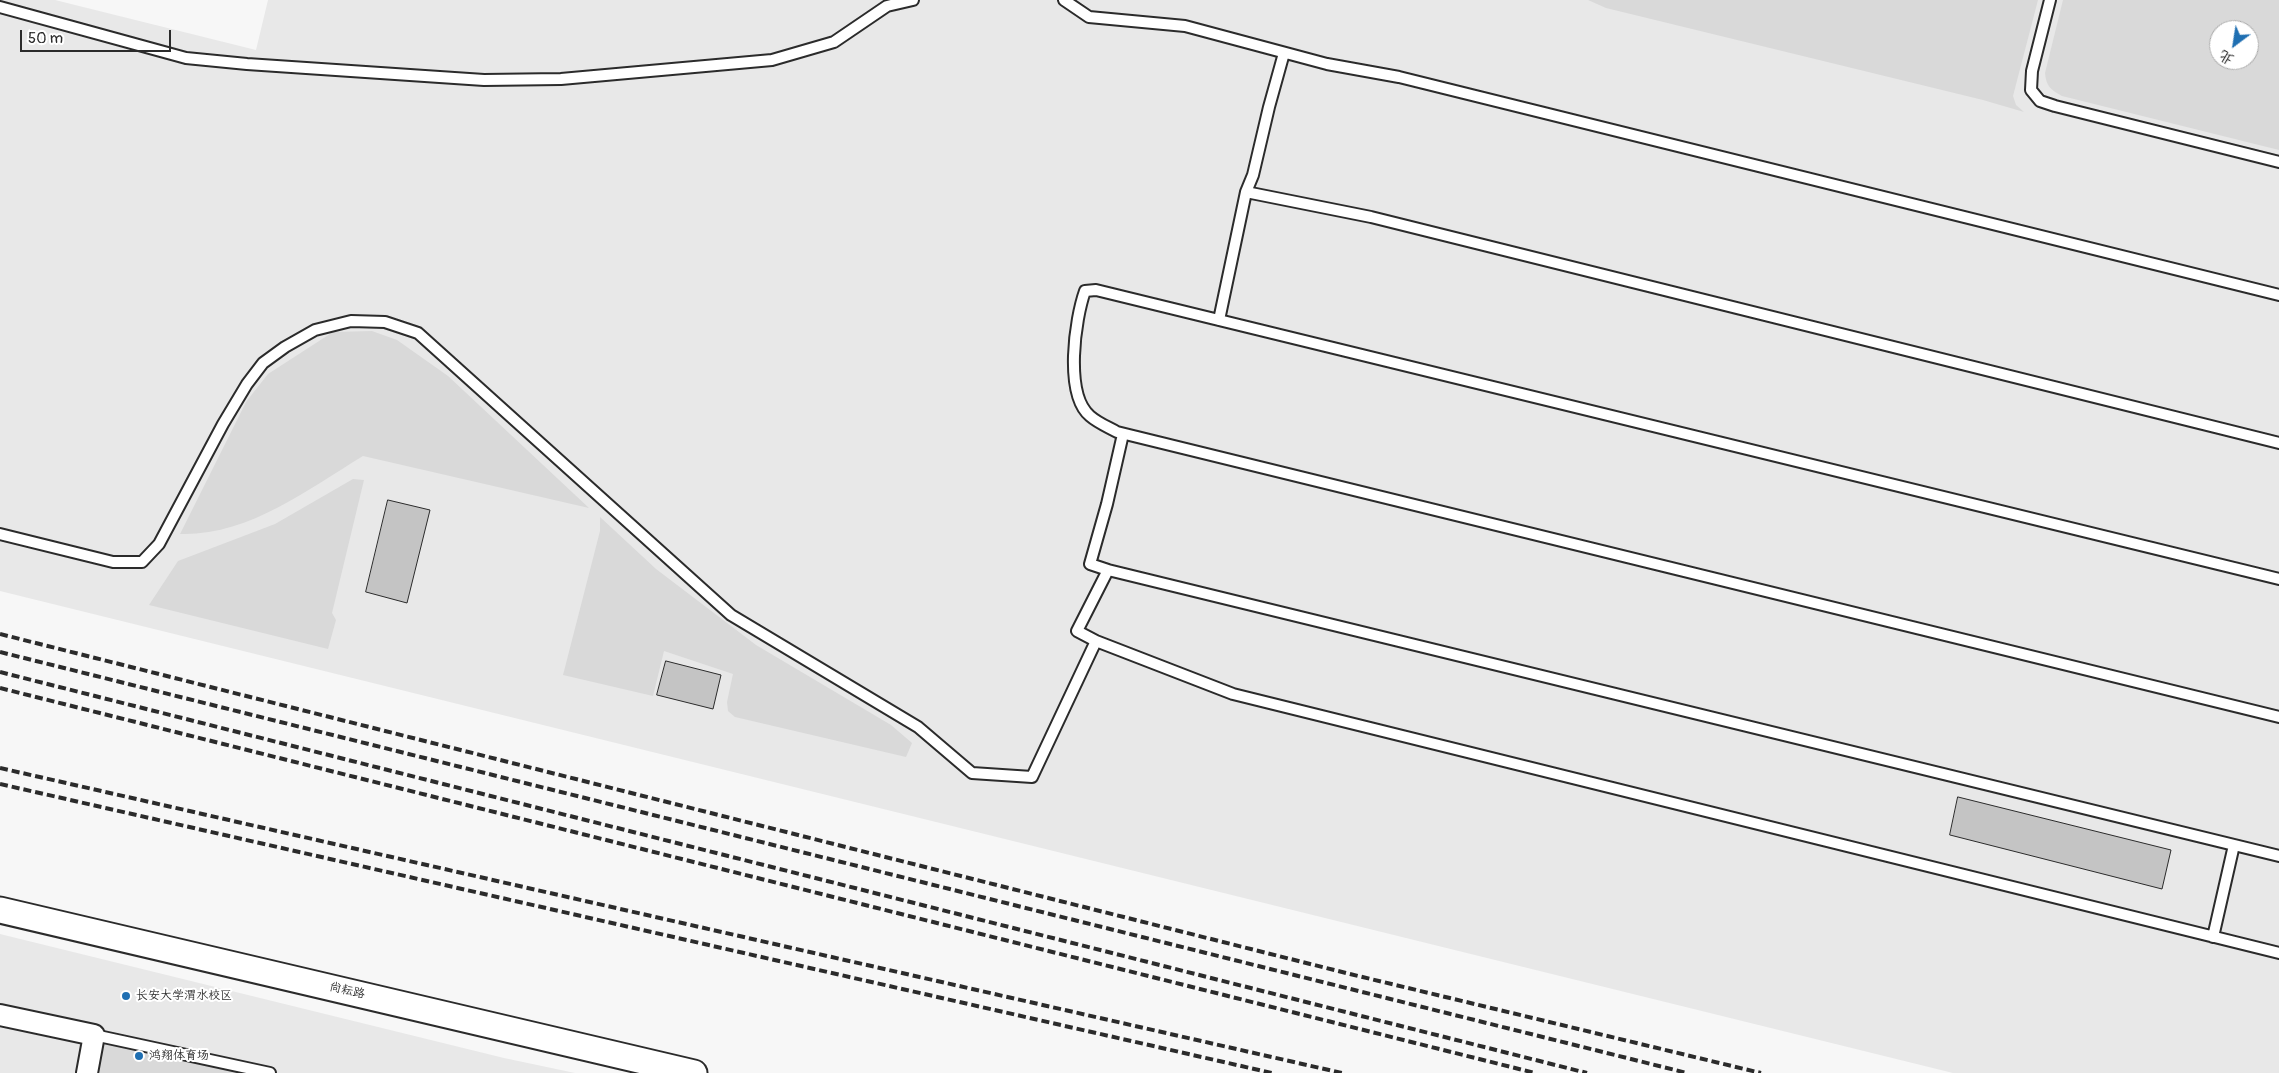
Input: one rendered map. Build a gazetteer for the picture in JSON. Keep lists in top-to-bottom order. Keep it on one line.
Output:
{"streets":{"street":["尚耘路"]},"places":["长安大学渭水校区","鸿翔体育场"],"scale_bar":"50 m","north":"bottom left"}
